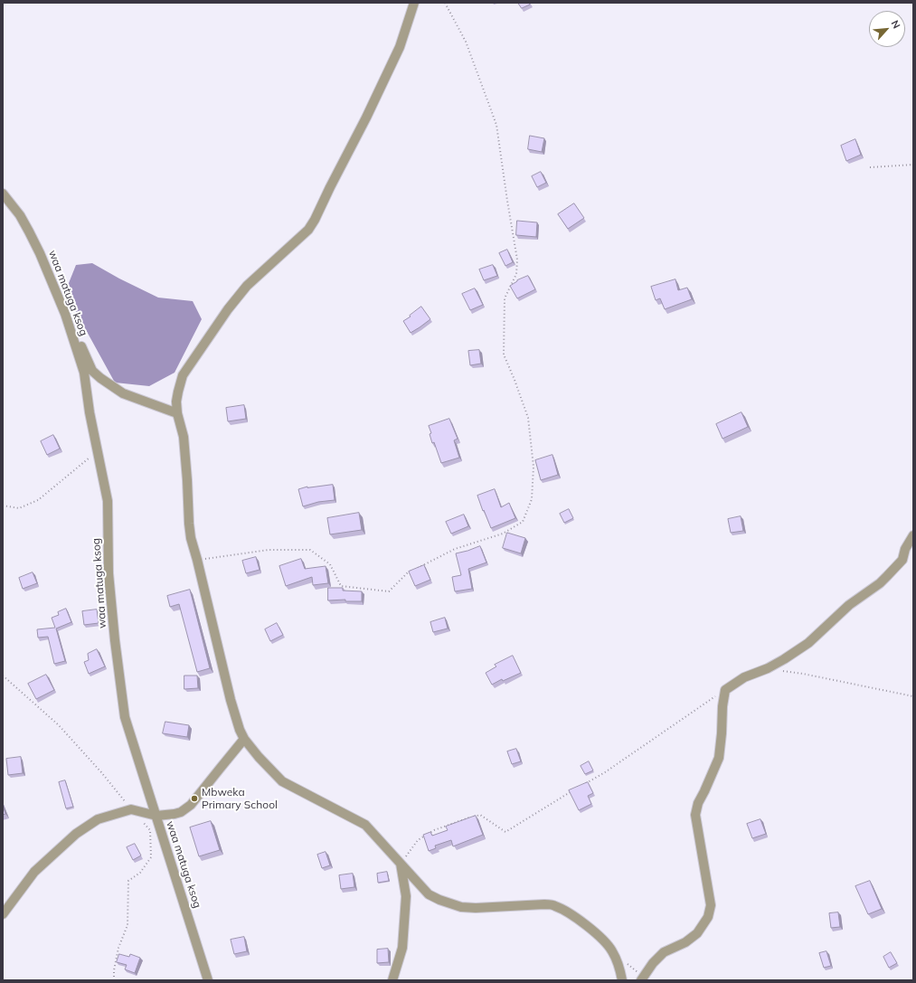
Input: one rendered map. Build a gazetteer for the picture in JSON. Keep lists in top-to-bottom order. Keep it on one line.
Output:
{"streets":{"street":["waa matuga ksog"]},"places":["Mbweka Primary School"],"north":"top right"}
